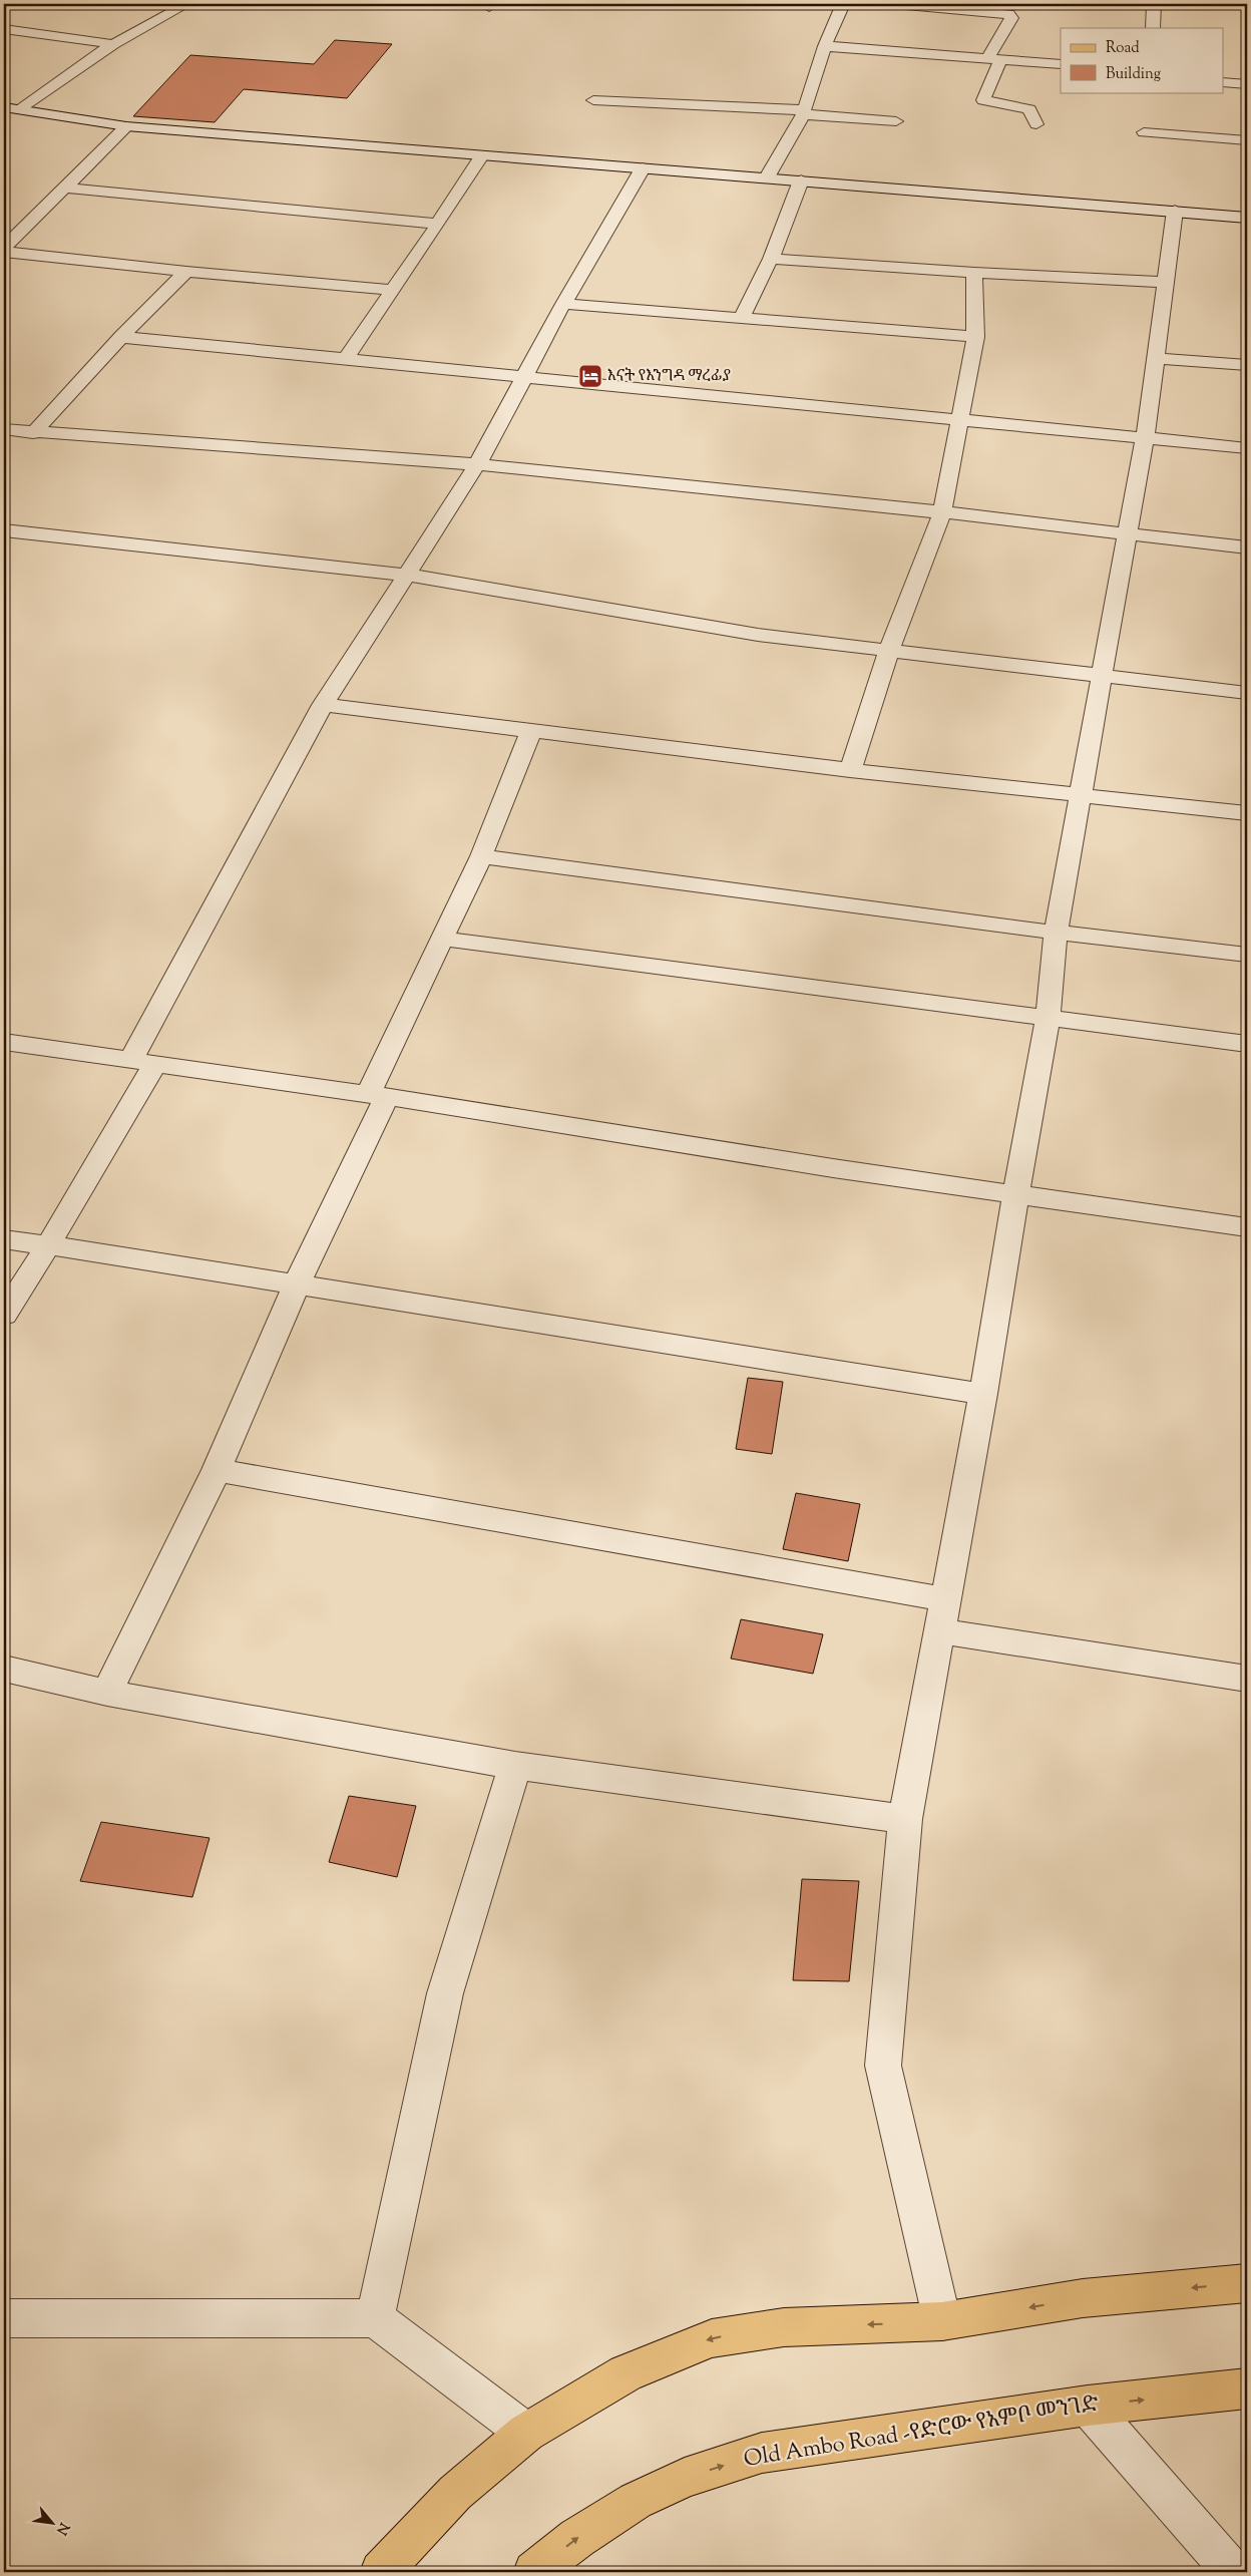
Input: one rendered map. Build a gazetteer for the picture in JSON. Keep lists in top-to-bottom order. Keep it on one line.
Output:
{"streets":{"main road":["Old Ambo Road -የድሮው የአምቦ መንገድ"]},"places":{"hotel":["እናት የእንግዳ ማረፊያ"]},"legend":["Road","Building"],"north":"bottom right"}
